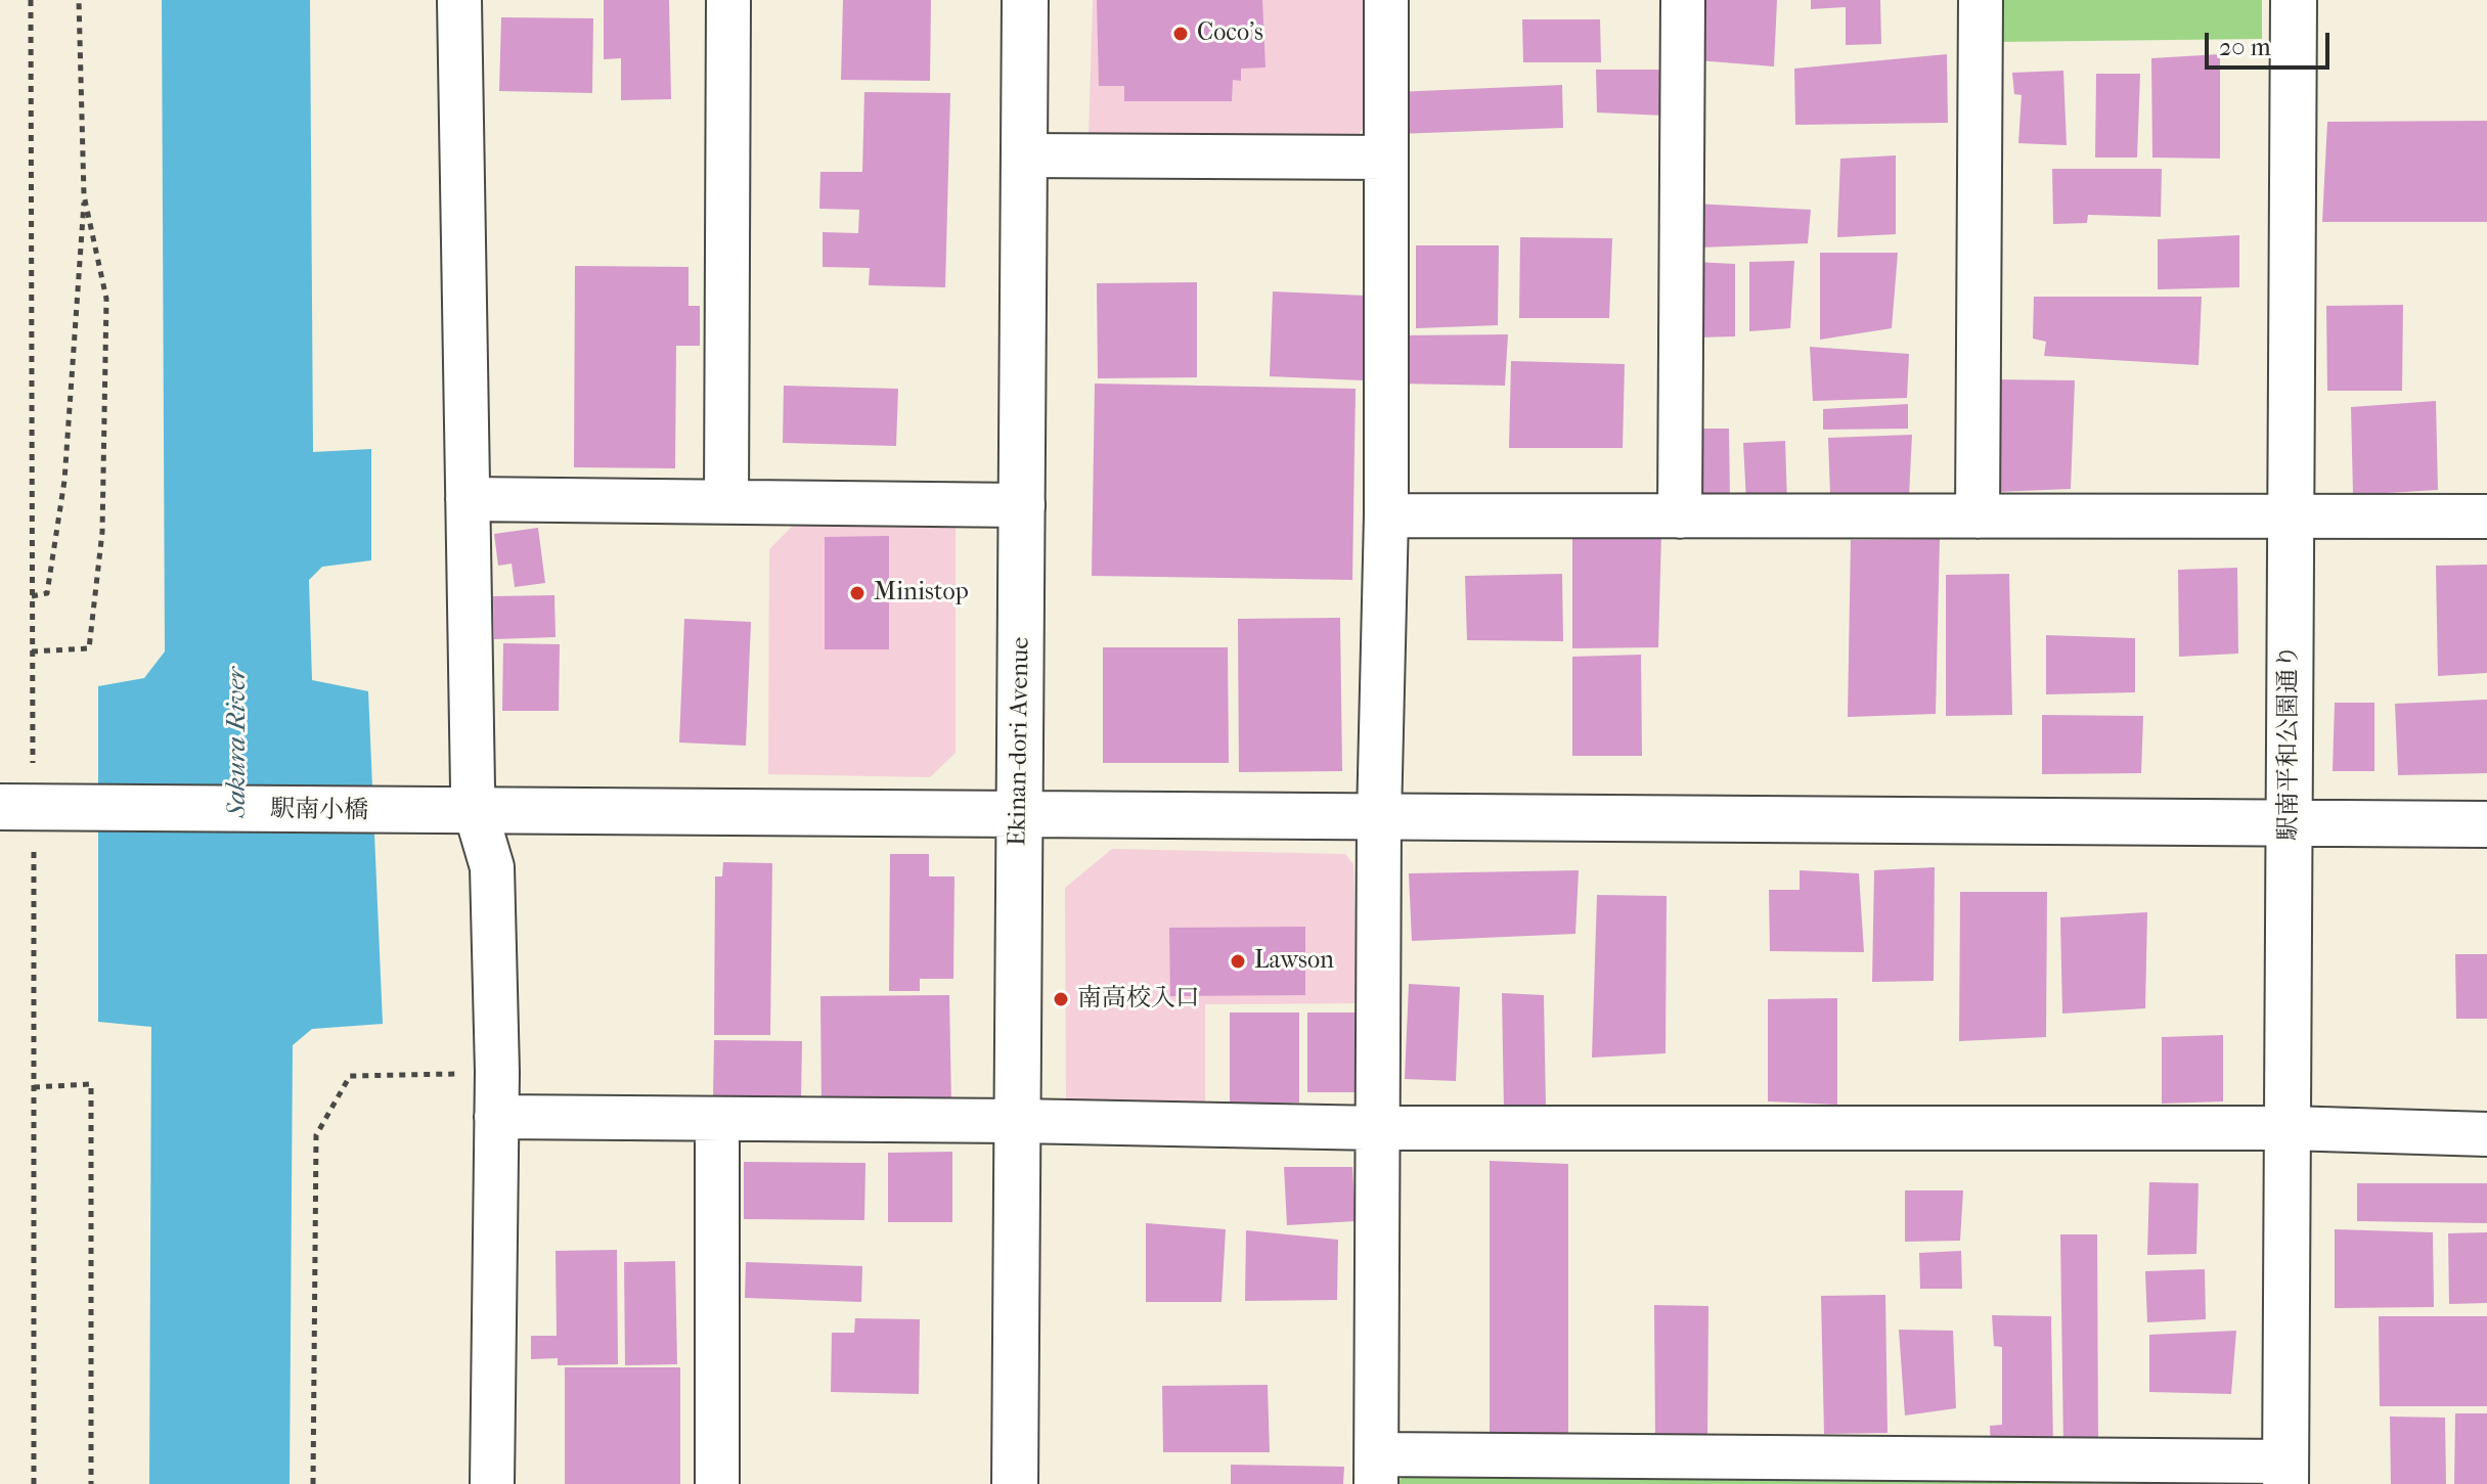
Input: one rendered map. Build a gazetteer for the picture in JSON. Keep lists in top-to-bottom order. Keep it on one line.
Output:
{"streets":{"street":["Ekinan-dori Avenue","駅南平和公園通り","駅南小橋"]},"crossings":[["Ekinan-dori Avenue","駅南小橋"],["駅南平和公園通り","駅南小橋"]],"water":["Sakura River"],"places":["Coco's","Ministop","Lawson","南高校入口"],"scale_bar":"20 m"}
